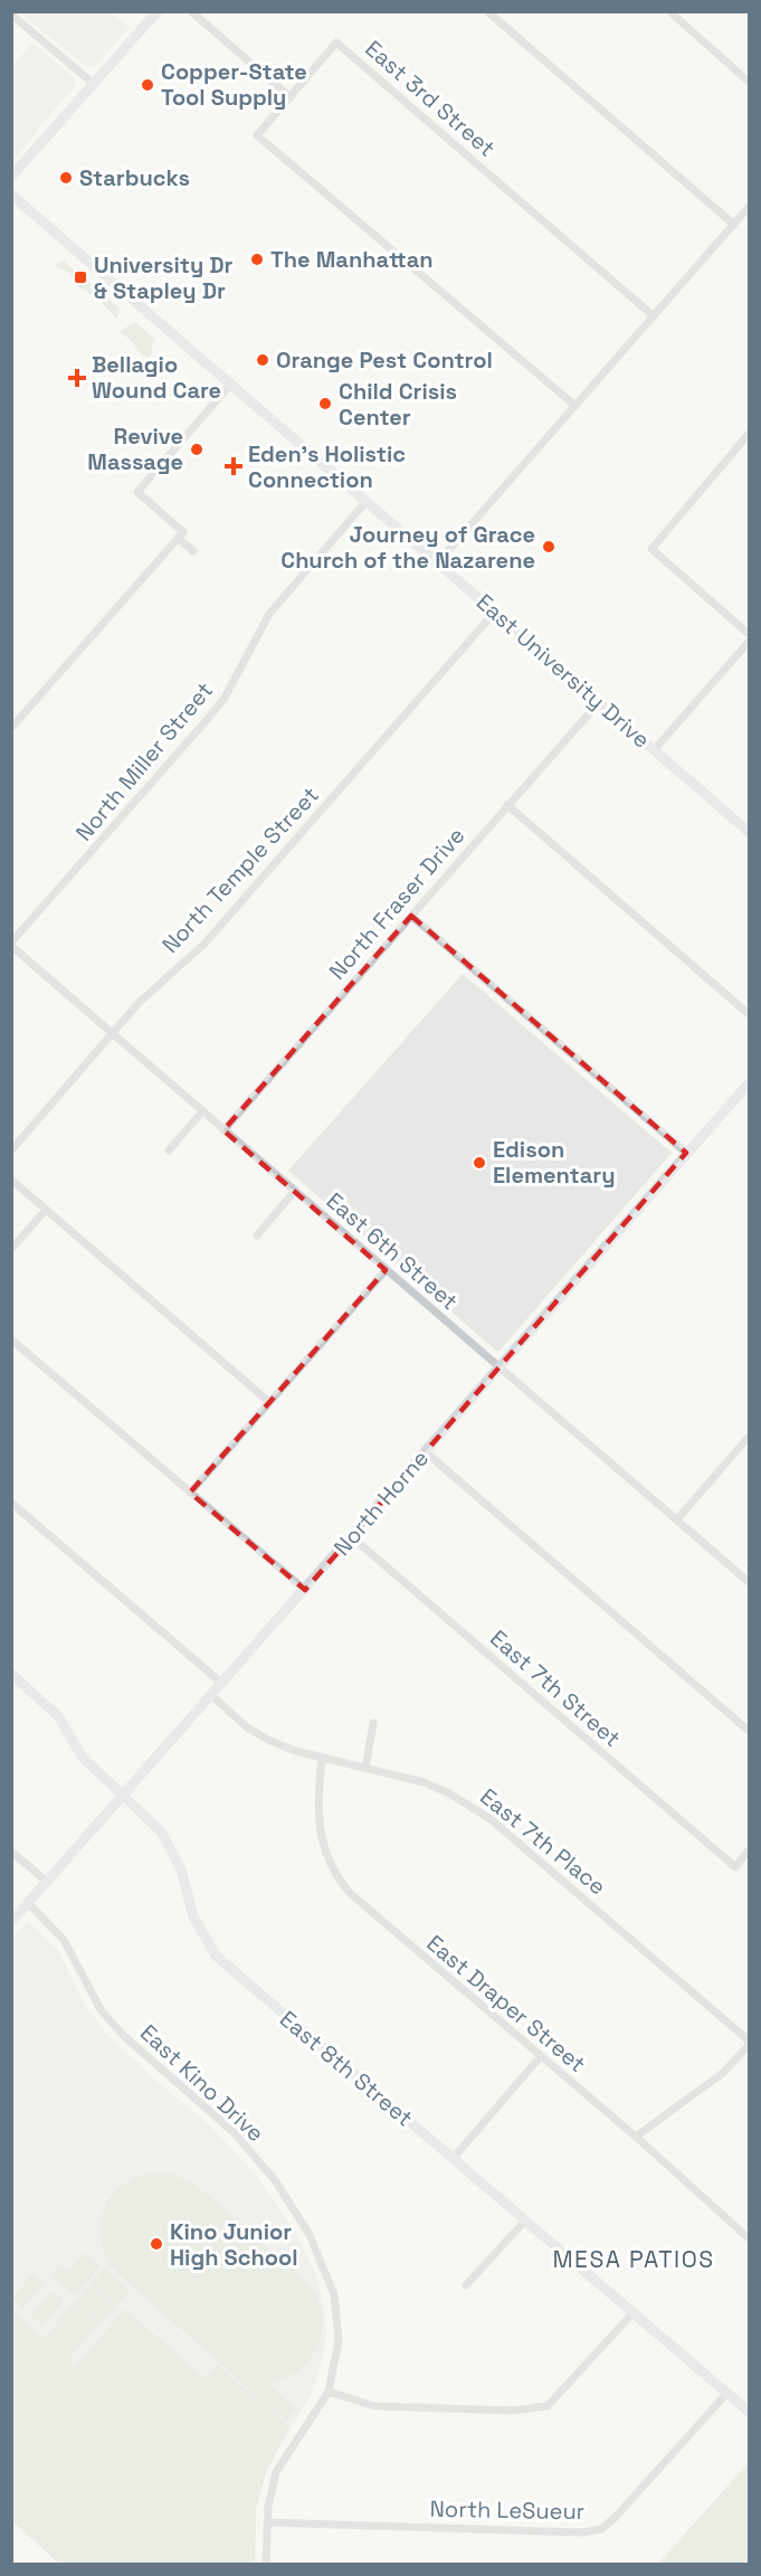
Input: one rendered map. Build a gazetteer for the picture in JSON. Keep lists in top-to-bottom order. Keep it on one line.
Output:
{"streets":{"street":["East 3rd Street","East University Drive","North Miller Street","North Temple Street","North Fraser Drive","East 6th Street","North Horne","East 7th Street","East 7th Place","East Draper Street","East 8th Street","East Kino Drive","North LeSueur"]},"crossings":[["East University Drive","North Miller Street"],["East University Drive","North Temple Street"],["East University Drive","North Fraser Drive"],["North Miller Street","East 6th Street"],["North Temple Street","East 6th Street"],["North Fraser Drive","East 6th Street"],["East 6th Street","North Horne"],["North Horne","East 7th Street"],["North Horne","East 7th Place"],["North Horne","East 8th Street"],["North Horne","East Kino Drive"],["East 7th Place","East Draper Street"],["East 8th Street","North LeSueur"],["East Kino Drive","North LeSueur"]],"districts":["MESA PATIOS"],"places":{"other":["Copper-State Tool Supply","Starbucks","The Manhattan","Orange Pest Control","Child Crisis Center","Revive Massage","Journey of Grace Church of the Nazarene","Edison Elementary","Kino Junior High School"],"transit":["University Dr & Stapley Dr"],"health":["Bellagio Wound Care","Eden's Holistic Connection"]}}
